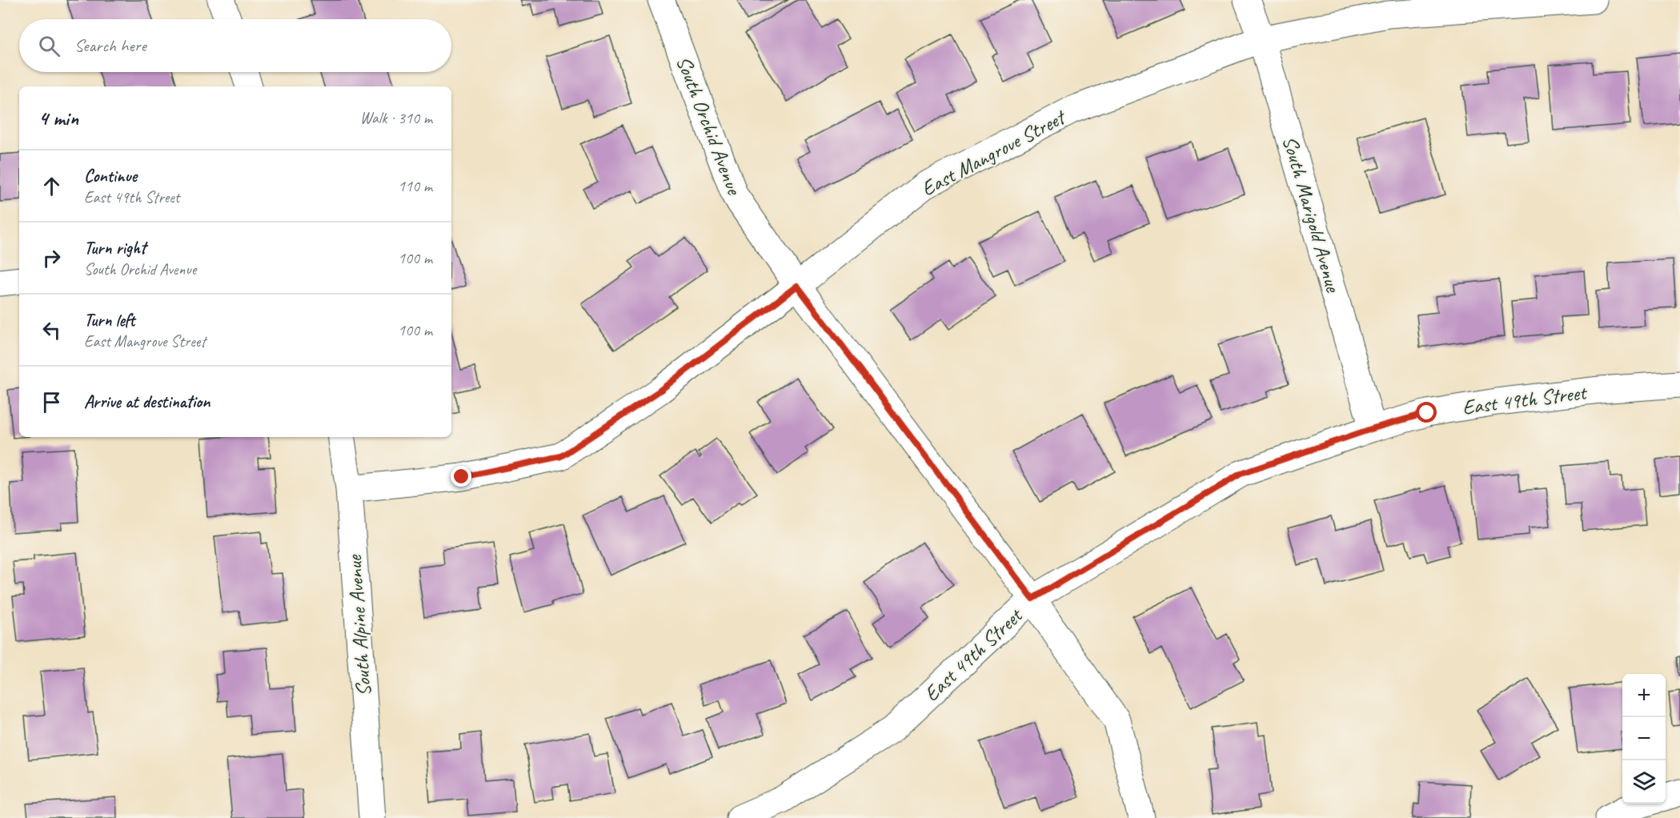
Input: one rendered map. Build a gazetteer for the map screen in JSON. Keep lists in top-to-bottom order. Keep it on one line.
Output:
{"streets":{"street":["South Orchid Avenue","East Mangrove Street","South Marigold Avenue","East 49th Street","South Alpine Avenue"]},"crossings":[["South Orchid Avenue","East Mangrove Street"],["South Orchid Avenue","East 49th Street"],["East Mangrove Street","South Marigold Avenue"],["East Mangrove Street","South Alpine Avenue"],["South Marigold Avenue","East 49th Street"]],"page":{"search":"Search here","heading":["4 min","Walk · 310 m"],"list":[["Continue","East 49th Street","110 m"],["Turn right","South Orchid Avenue","100 m"],["Turn left","East Mangrove Street","100 m"],"Arrive at destination"],"map_buttons":["+","−"]}}
